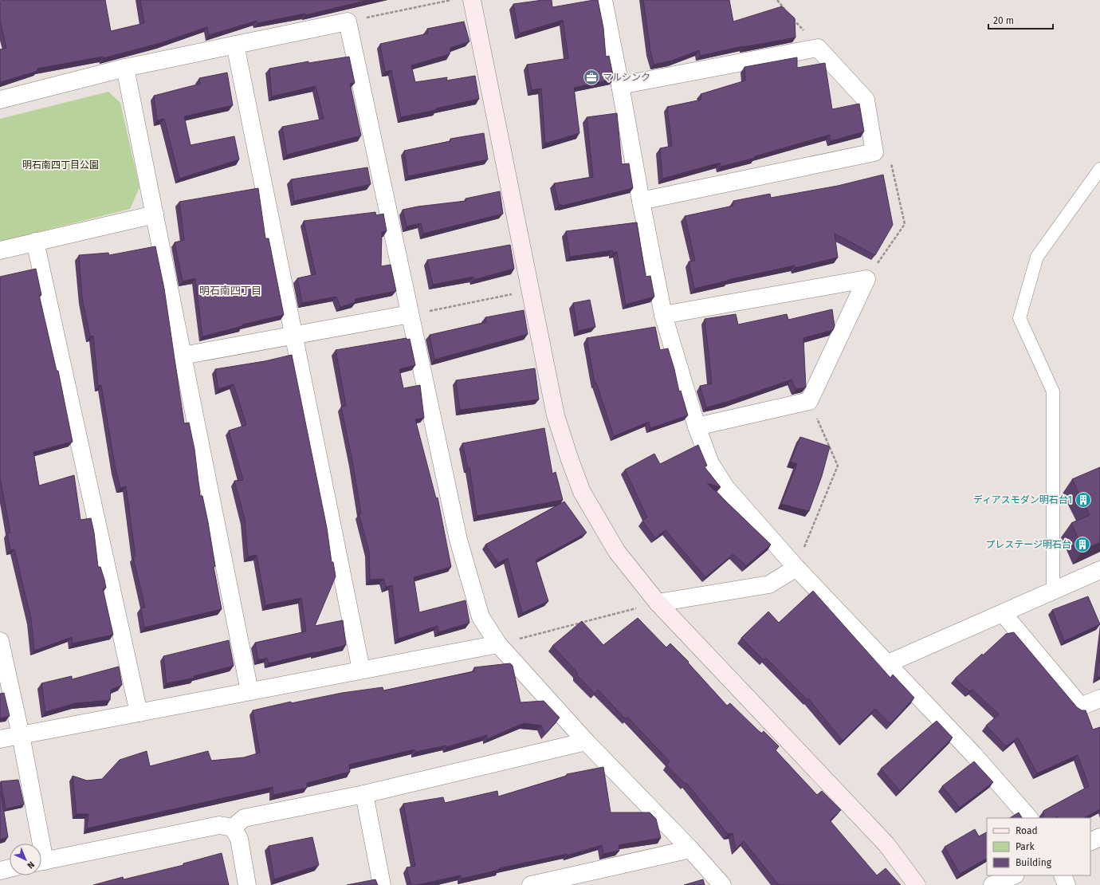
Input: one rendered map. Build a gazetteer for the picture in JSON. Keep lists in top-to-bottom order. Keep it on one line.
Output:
{"districts":["明石南四丁目"],"parks":["明石南四丁目公園"],"places":{"office":["マルシンク"],"building":["ディアスモダン明石台1","プレステージ明石台"]},"legend":["Road","Park","Building"],"scale_bar":"20 m","north":"bottom right"}
